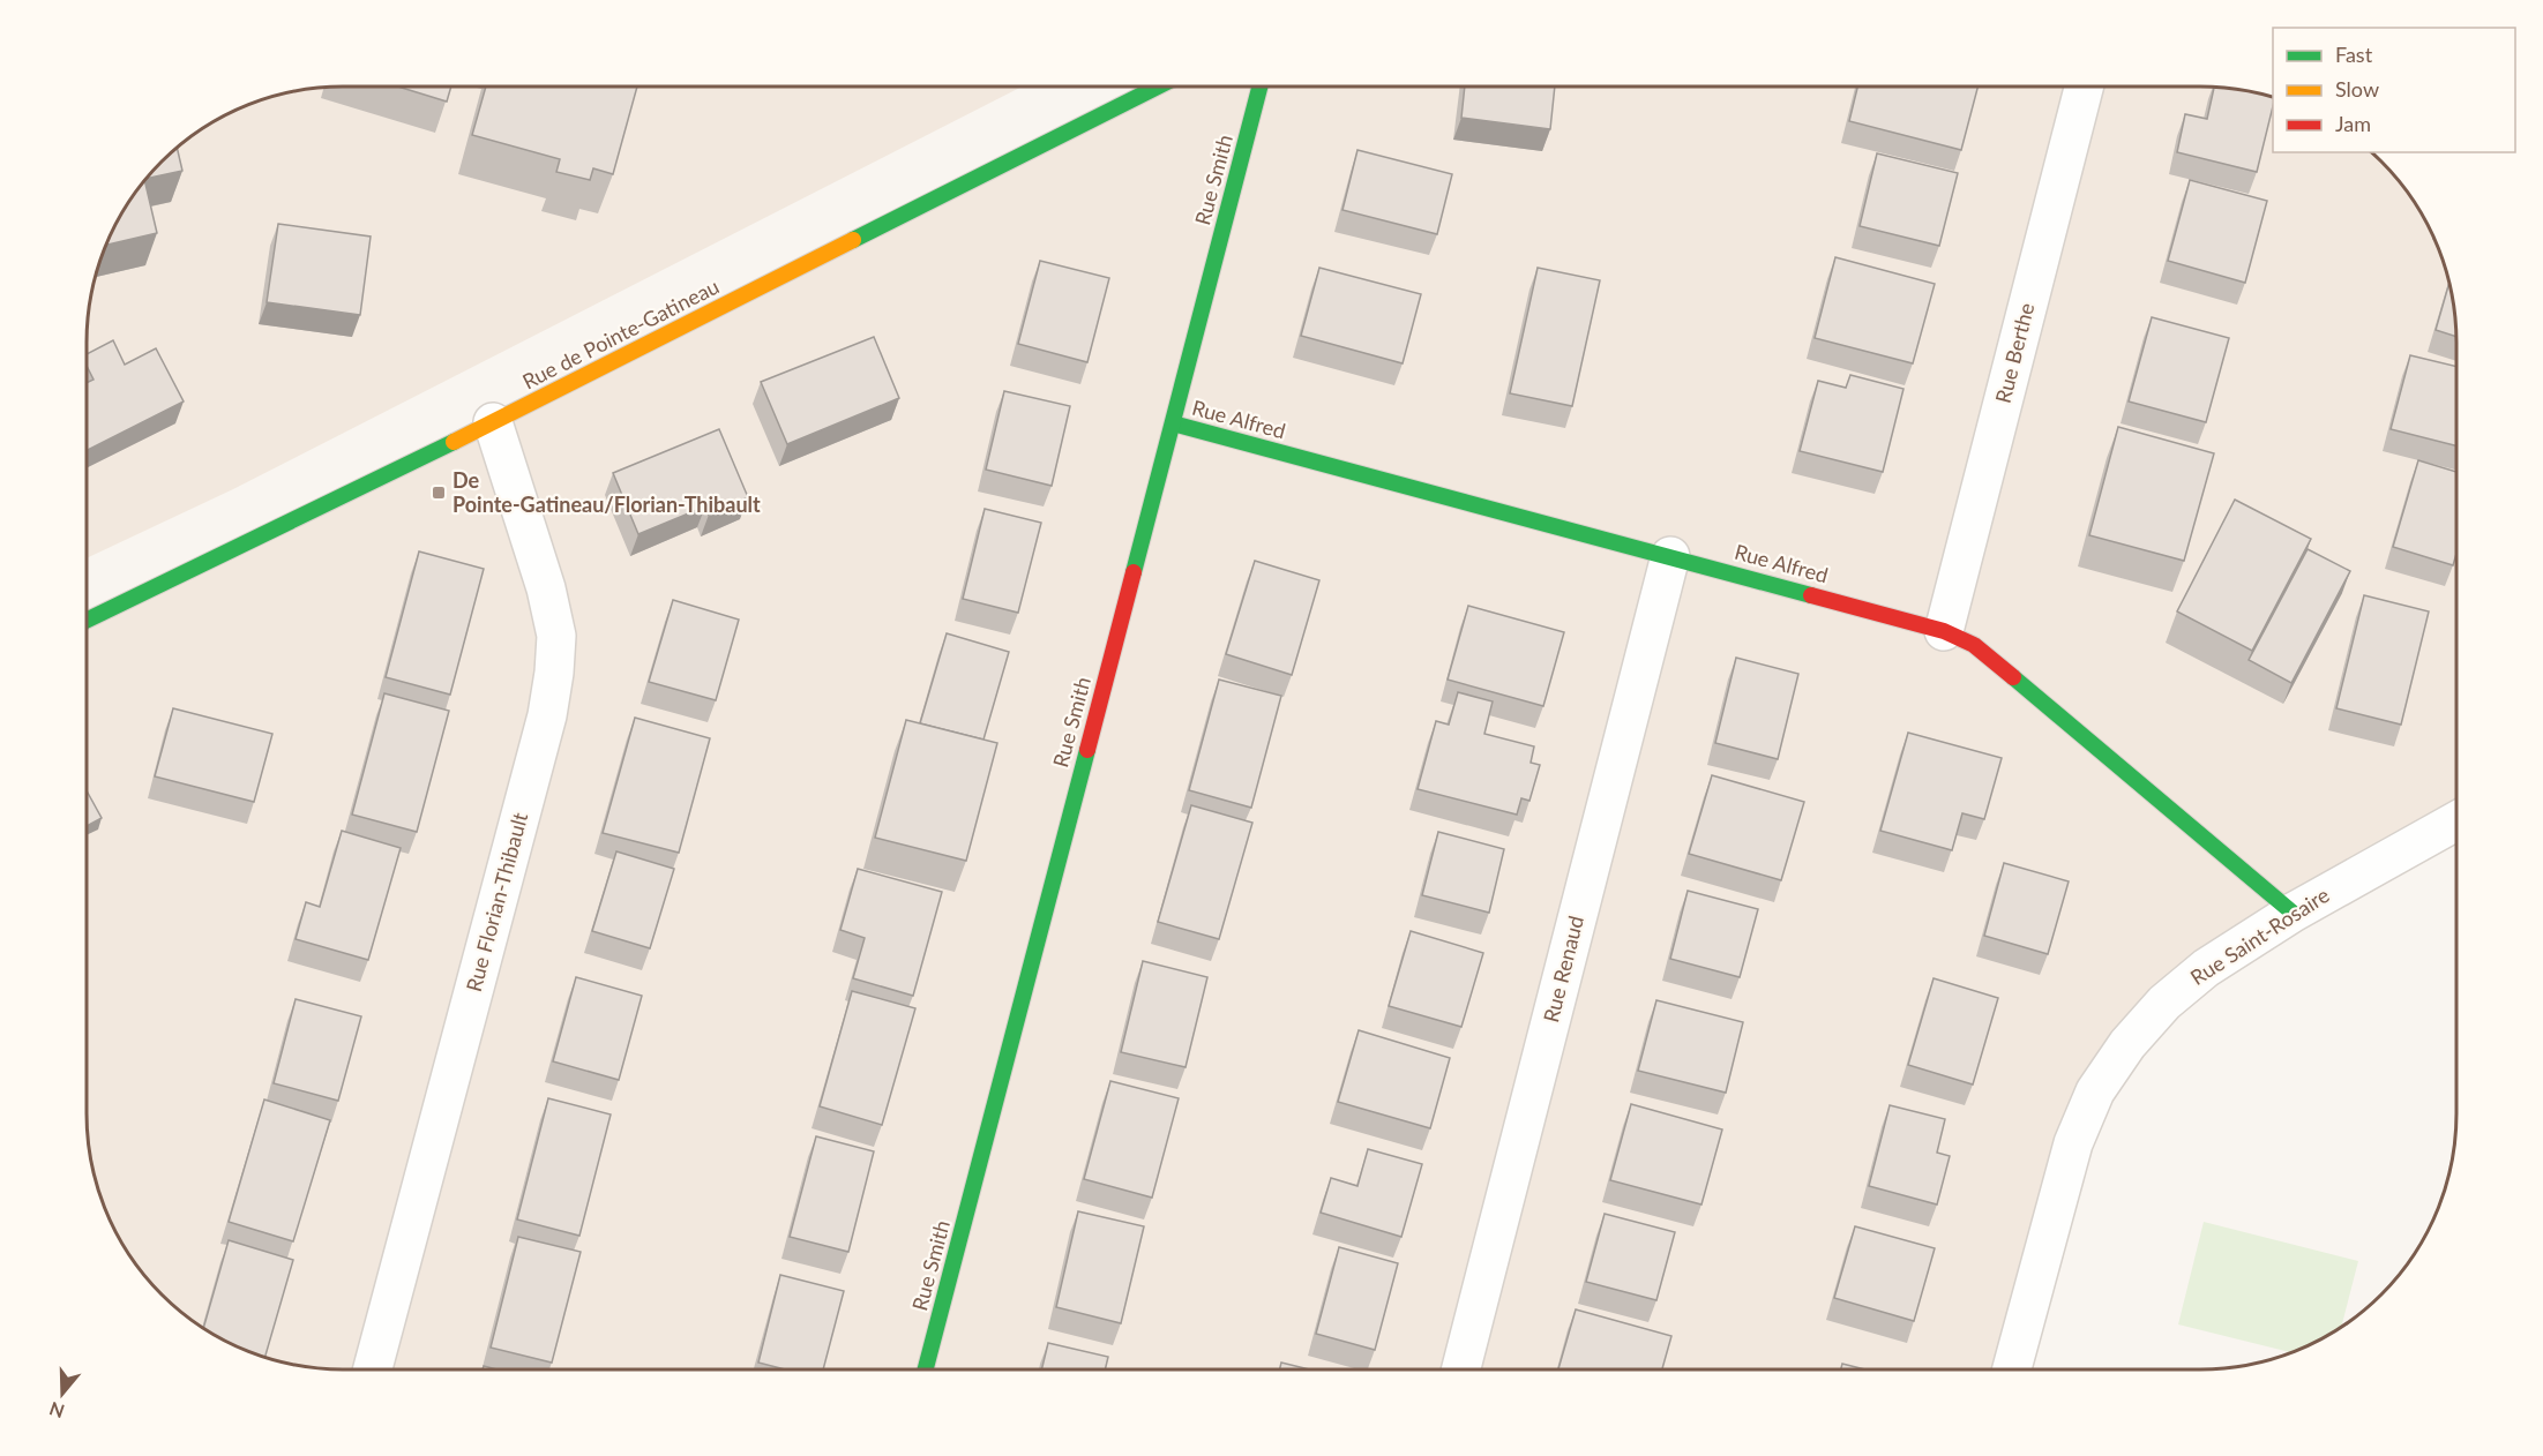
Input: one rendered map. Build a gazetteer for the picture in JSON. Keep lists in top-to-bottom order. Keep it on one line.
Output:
{"streets":{"street":["Rue Smith","Rue de Pointe-Gatineau","Rue Berthe","Rue Alfred","Rue Florian-Thibault","Rue Saint-Rosaire","Rue Renaud"]},"crossings":[["Rue Smith","Rue Alfred"],["Rue de Pointe-Gatineau","Rue Florian-Thibault"],["Rue Berthe","Rue Alfred"],["Rue Alfred","Rue Saint-Rosaire"],["Rue Alfred","Rue Renaud"]],"places":{"transit":["De Pointe-Gatineau/Florian-Thibault"]},"legend":["Fast","Slow","Jam"],"north":"bottom"}
